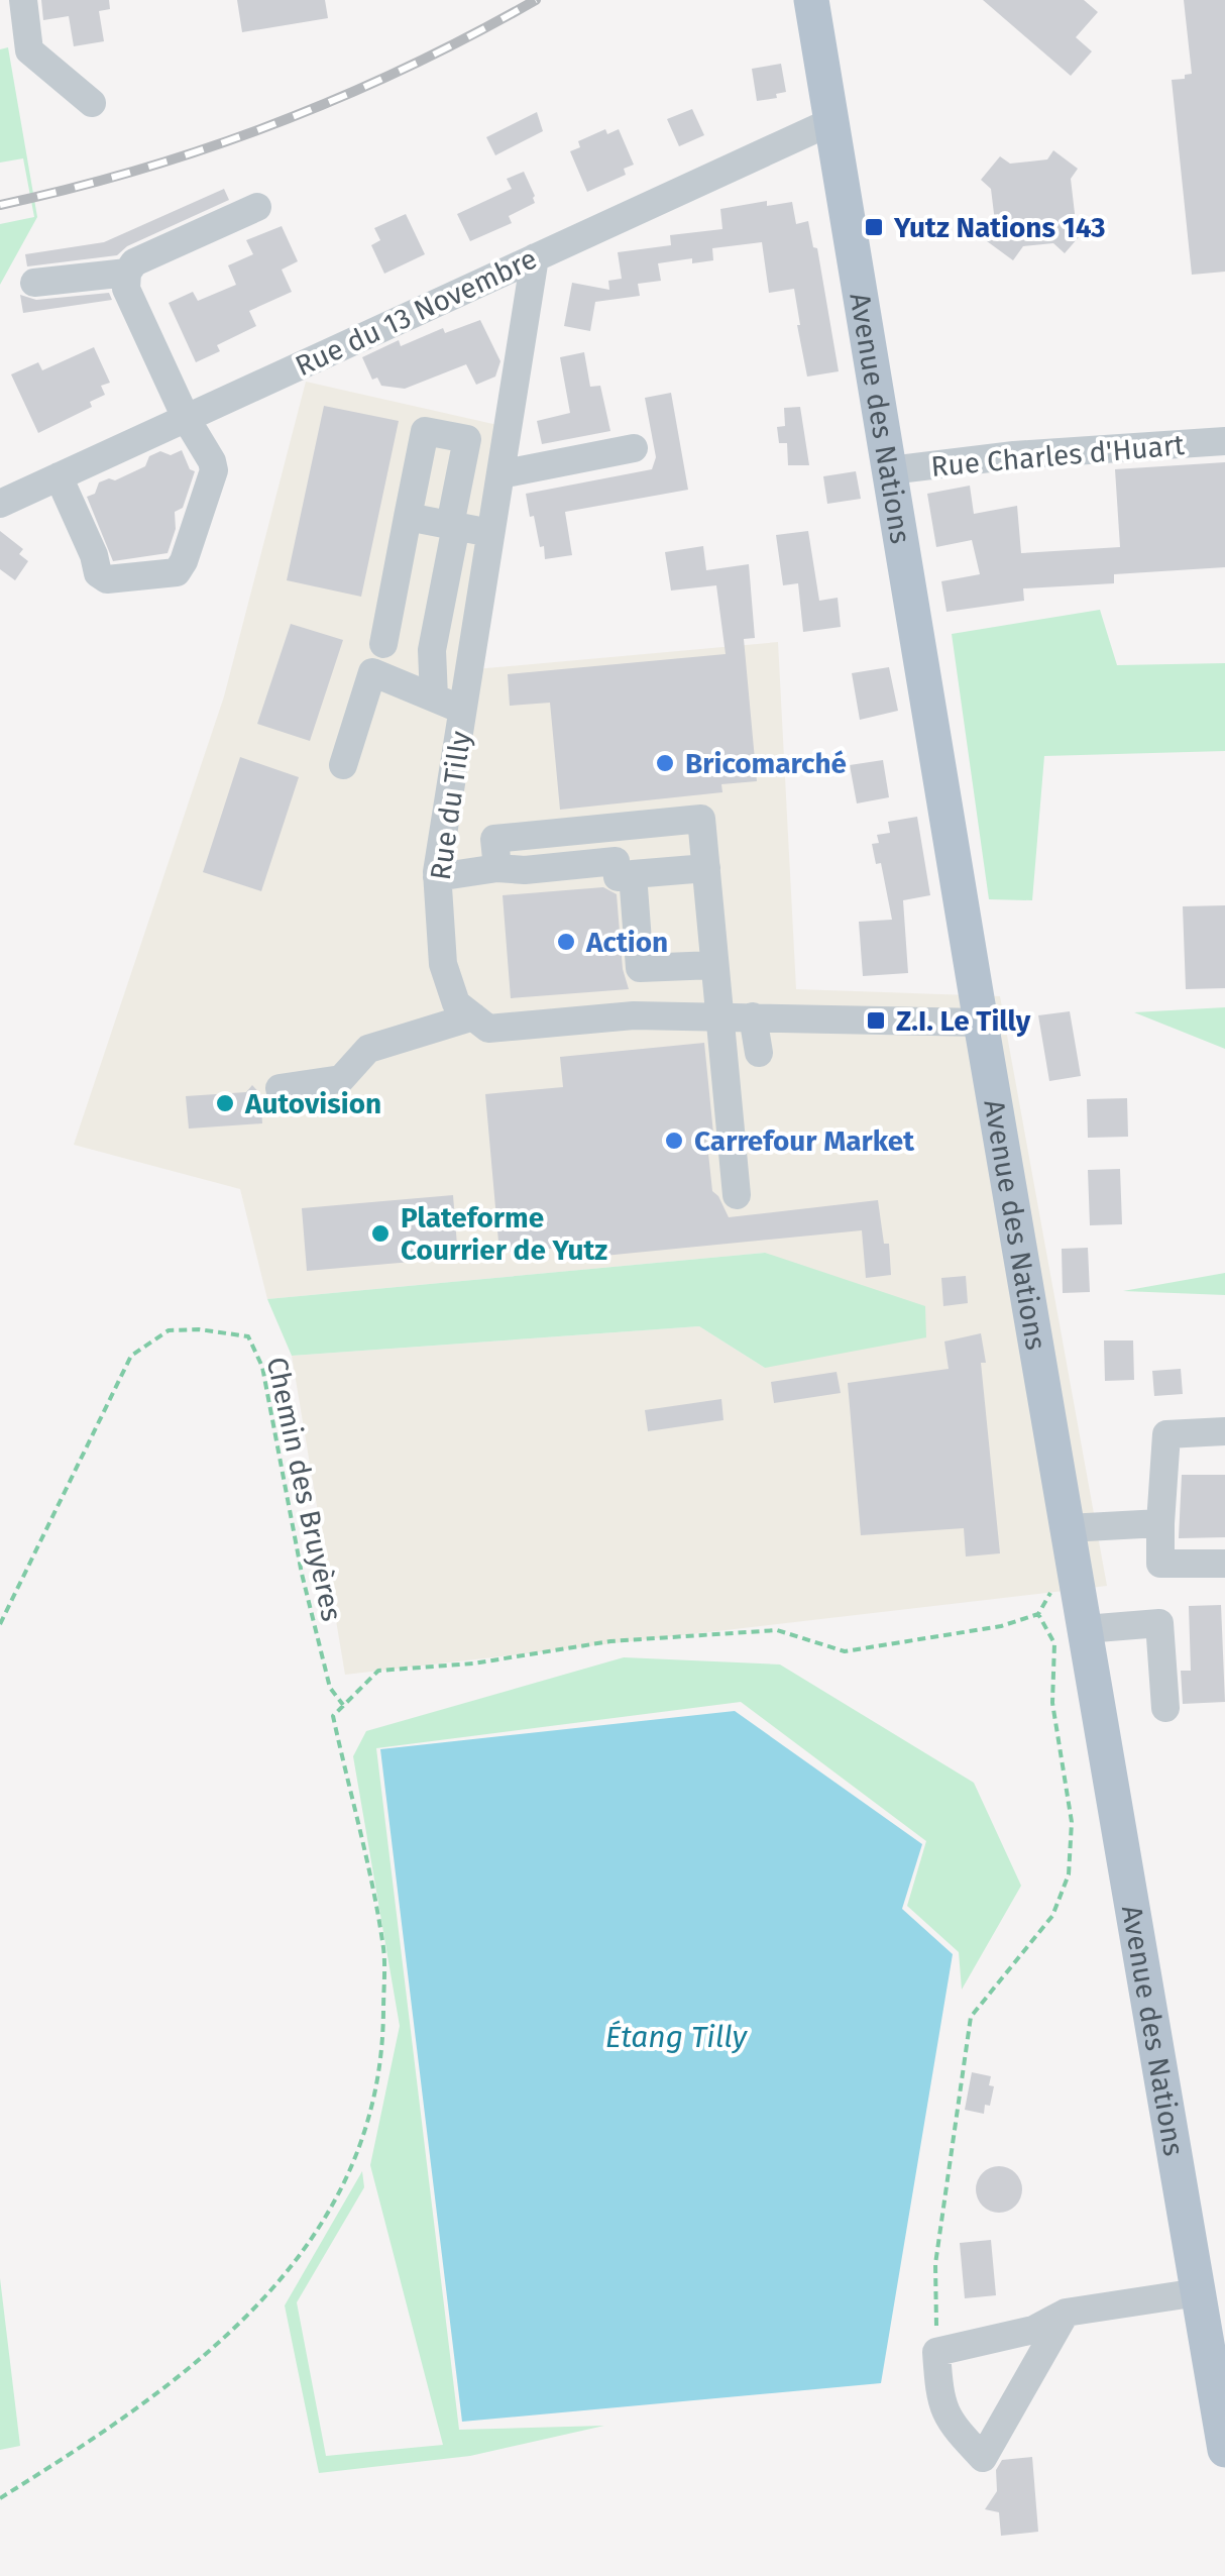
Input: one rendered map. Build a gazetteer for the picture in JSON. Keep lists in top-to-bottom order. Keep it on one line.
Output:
{"streets":{"main road":["Avenue des Nations"],"street":["Rue du 13 Novembre","Rue Charles d'Huart","Rue du Tilly"],"path":["Chemin des Bruyères"]},"crossings":[["Rue du 13 Novembre","Avenue des Nations"],["Rue du 13 Novembre","Rue du Tilly"],["Avenue des Nations","Rue Charles d'Huart"]],"water":["Étang Tilly"],"places":{"transit":["Yutz Nations 143","Z.I. Le Tilly"],"other":["Bricomarché","Action","Autovision","Carrefour Market","Plateforme Courrier de Yutz"]}}
